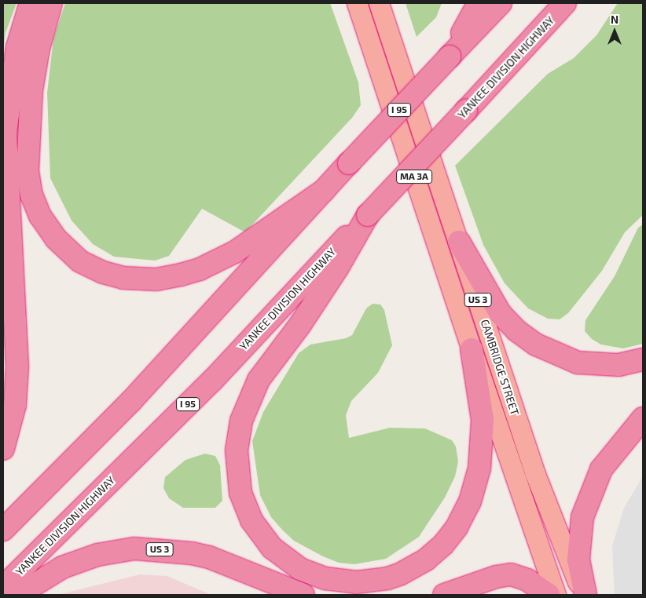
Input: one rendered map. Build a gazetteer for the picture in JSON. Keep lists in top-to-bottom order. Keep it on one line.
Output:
{"streets":{"highway":["YANKEE DIVISION HIGHWAY","I 95","MA 3A","US 3","CAMBRIDGE STREET"]},"north":"top"}
